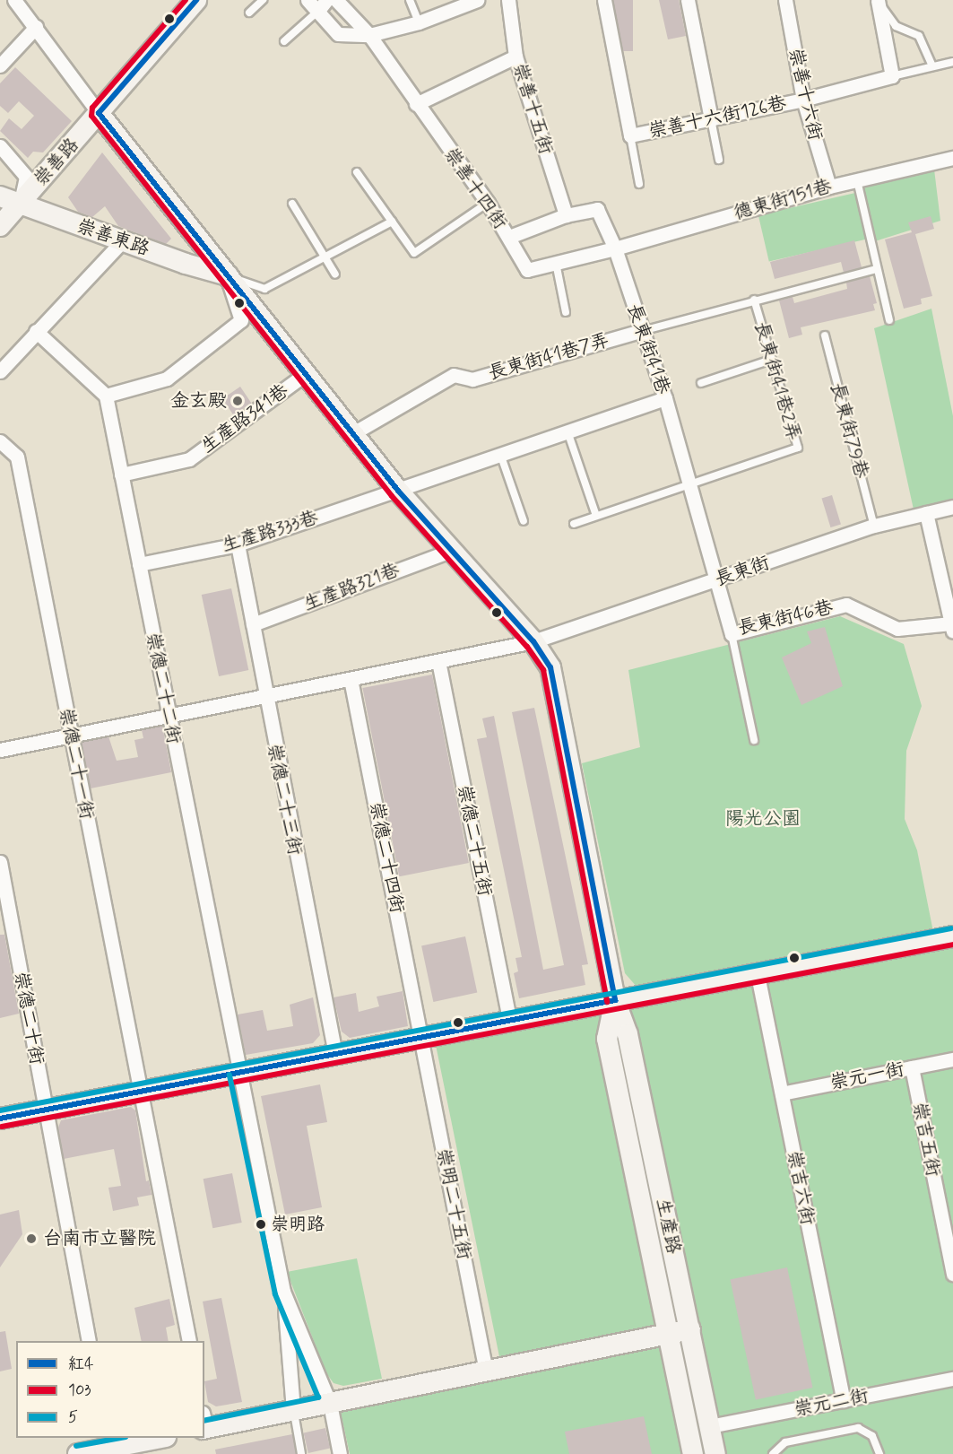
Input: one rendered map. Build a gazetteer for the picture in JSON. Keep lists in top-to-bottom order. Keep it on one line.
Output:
{"streets":{"street":["崇善十六街","崇善十五街","崇善十六街126巷","崇善路","崇善十四街","德東街151巷","崇善東路","長東街41巷","長東街41巷7弄","生產路341巷","生產路333巷","長東街","生產路321巷","長東街46巷","崇德二十二街","崇德二十一街","崇德二十三街","崇德二十五街","崇德二十四街","崇德二十街","崇元一街","崇吉五街","崇吉六街","崇明二十五街","生產路","崇元二街"],"lane":["長東街41巷2弄","長東街79巷"]},"crossings":[["崇善十六街","崇善十六街126巷"],["崇善十六街","德東街151巷"],["崇善十五街","長東街41巷"],["崇善路","崇善東路"],["崇善路","生產路"],["崇善十四街","德東街151巷"],["崇善十四街","長東街41巷"],["德東街151巷","長東街41巷"],["崇善東路","生產路"],["長東街41巷","長東街41巷7弄"],["長東街41巷","長東街41巷2弄"],["長東街41巷","生產路333巷"],["長東街41巷","長東街"],["長東街41巷","長東街46巷"],["長東街41巷7弄","長東街41巷2弄"],["長東街41巷7弄","生產路"],["生產路341巷","崇德二十二街"],["生產路341巷","生產路"],["長東街79巷","長東街"],["生產路333巷","崇德二十二街"],["生產路333巷","崇德二十三街"],["生產路333巷","生產路"],["長東街","長東街46巷"],["長東街","崇德二十二街"],["長東街","崇德二十一街"],["長東街","崇德二十三街"],["長東街","崇德二十五街"],["長東街","崇德二十四街"],["長東街","生產路"],["生產路321巷","崇德二十三街"],["生產路321巷","生產路"],["崇德二十四街","崇明二十五街"],["崇元一街","崇吉五街"],["崇元一街","崇吉六街"],["崇吉六街","崇元二街"],["生產路","崇元二街"]],"parks":["陽光公園"],"places":["金玄殿","崇明路","台南市立醫院"],"lines":["transit line 紅4","transit line 103","transit line 5"],"legend":["紅4","103","5"]}
